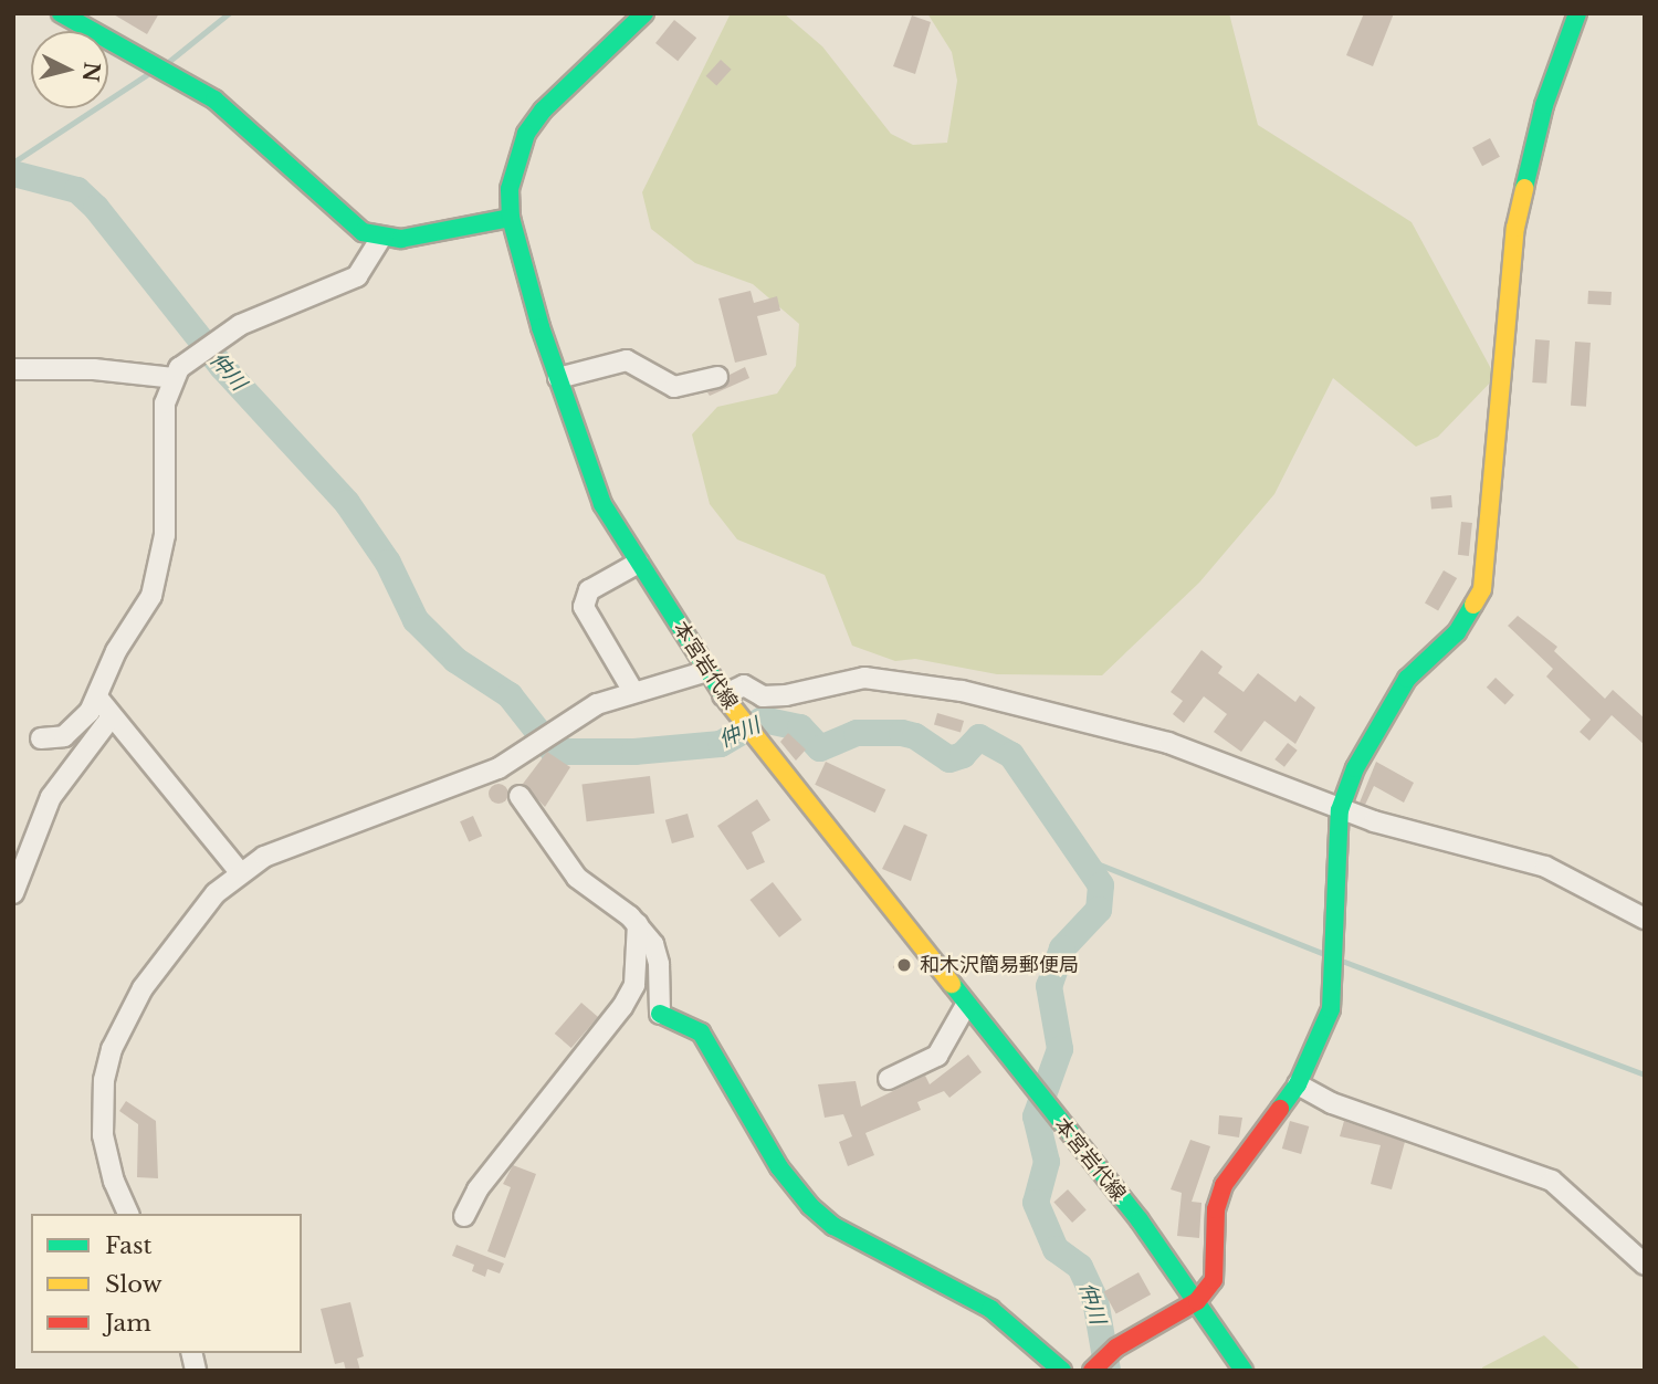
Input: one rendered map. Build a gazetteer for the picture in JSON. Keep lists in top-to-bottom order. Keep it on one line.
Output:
{"streets":{"street":["本宮岩代線"]},"water":["仲川"],"places":["和木沢簡易郵便局"],"legend":["Fast","Slow","Jam"],"north":"right"}
